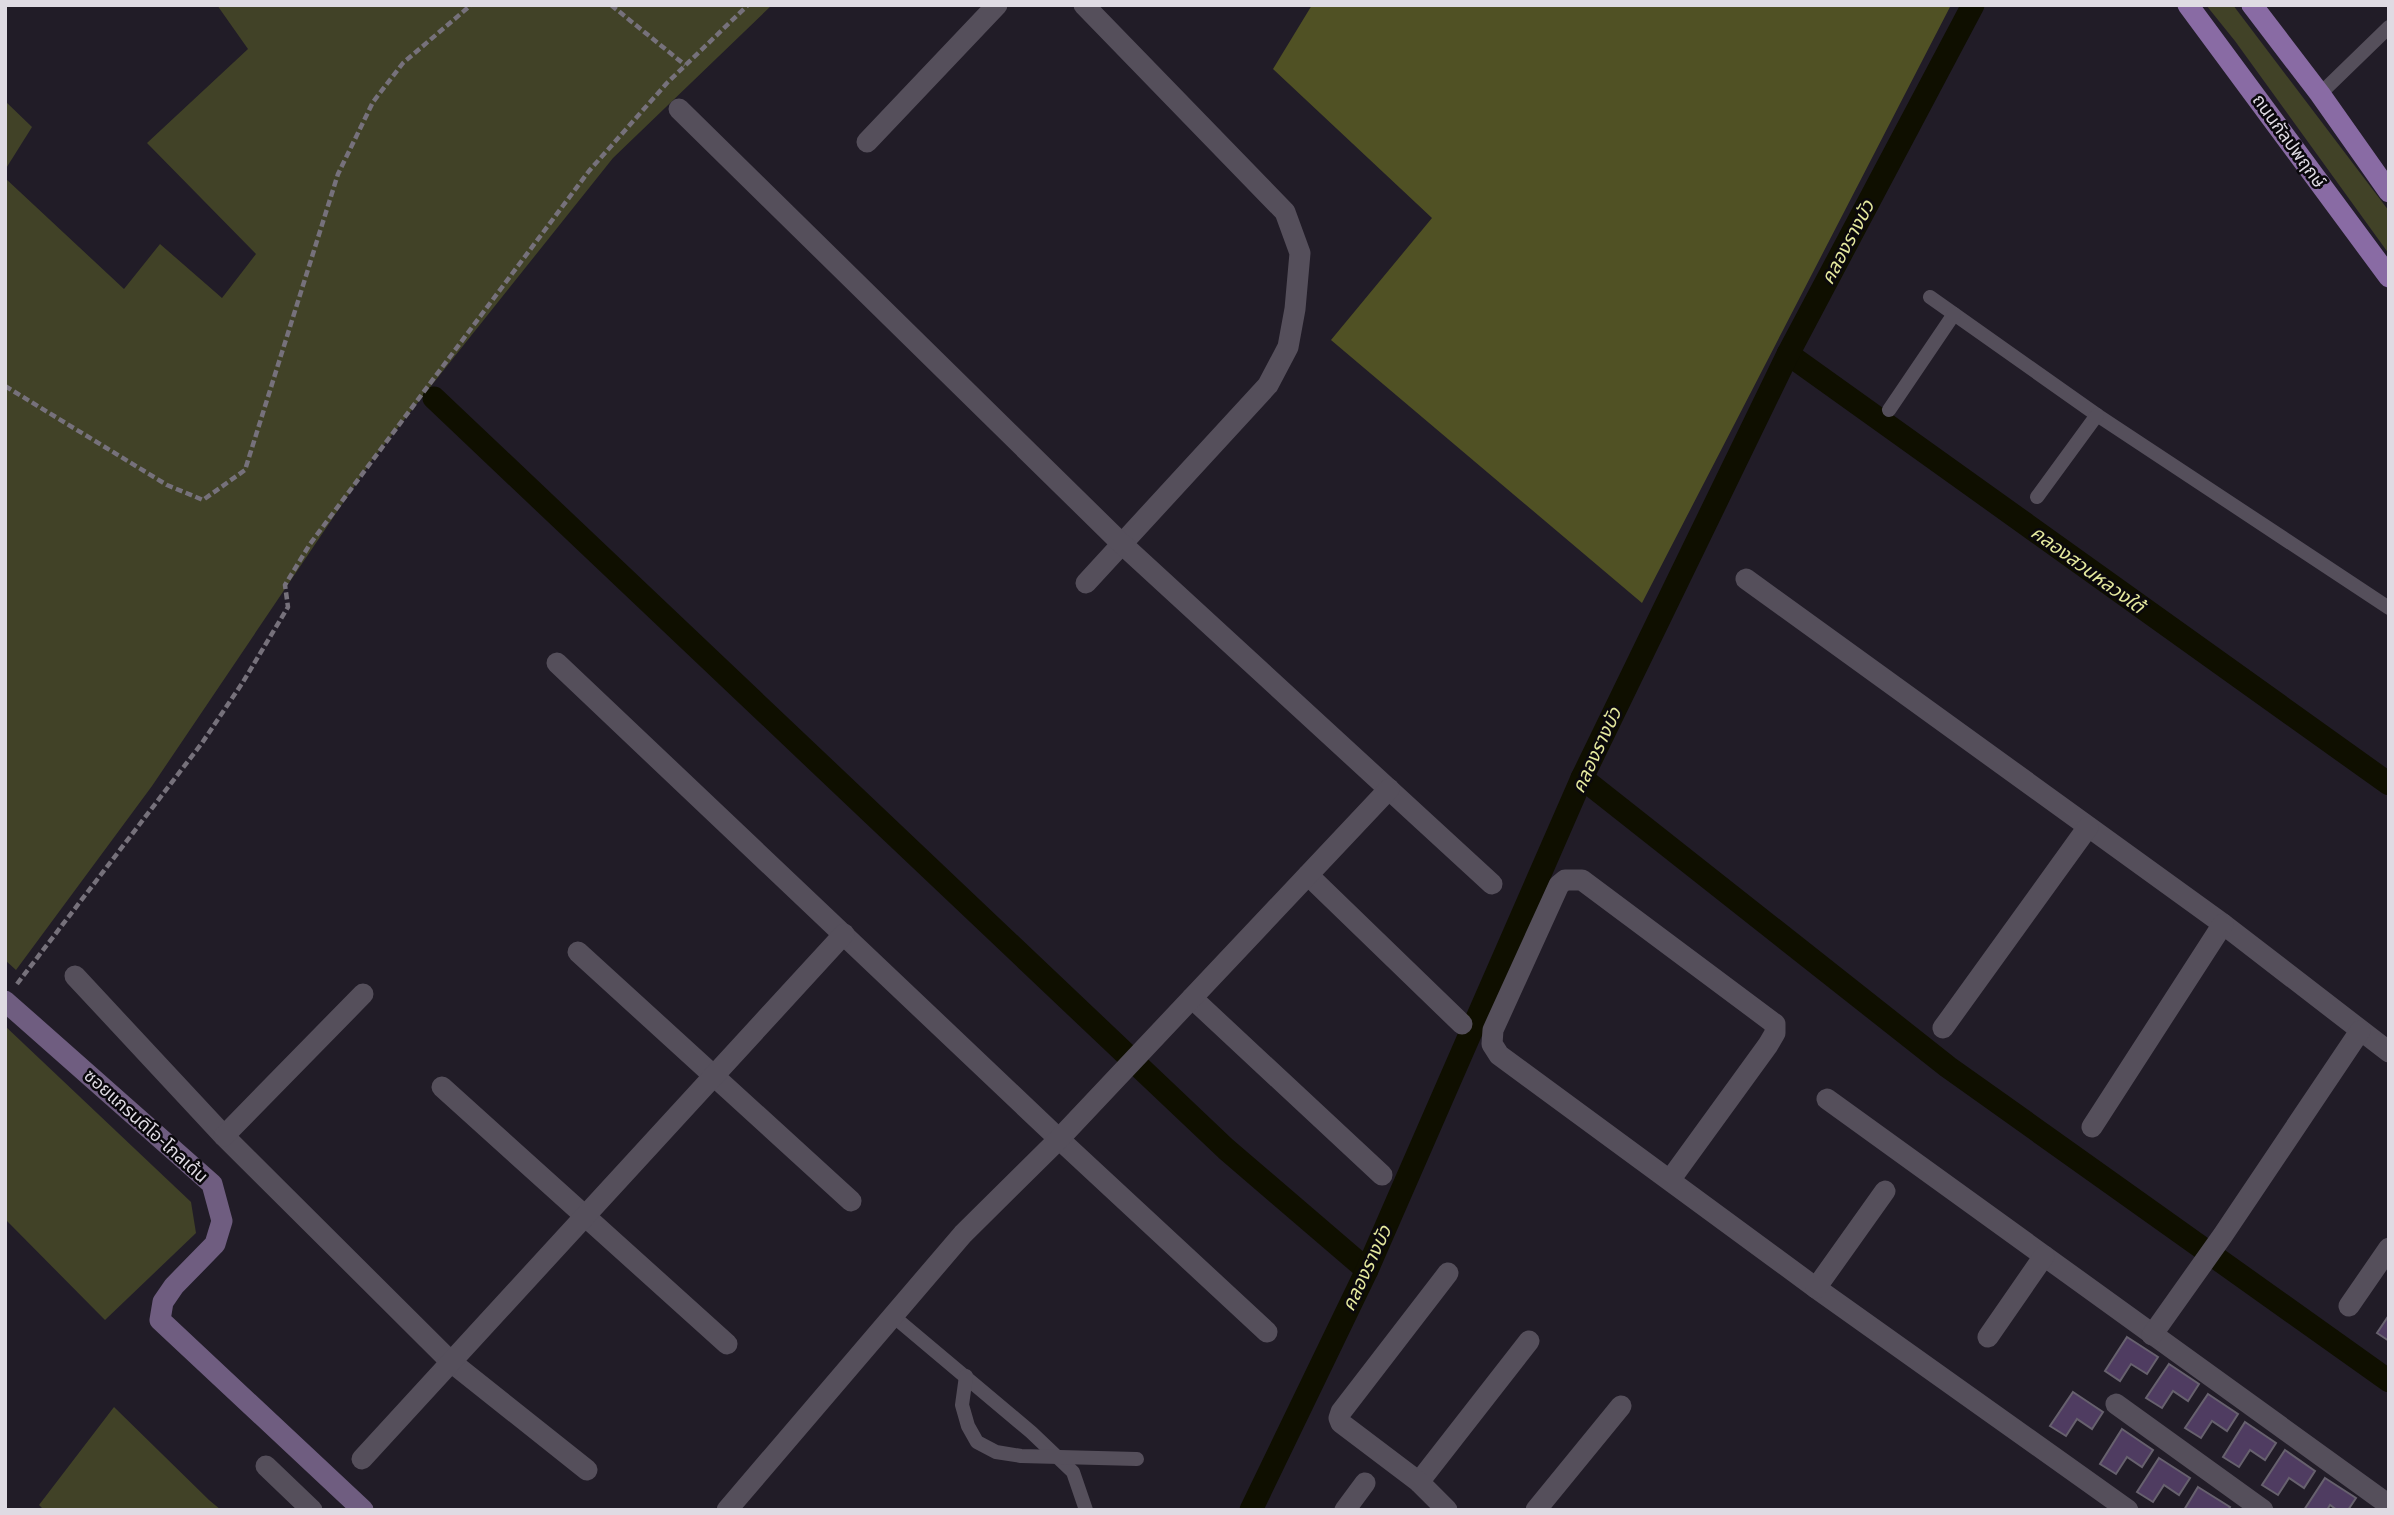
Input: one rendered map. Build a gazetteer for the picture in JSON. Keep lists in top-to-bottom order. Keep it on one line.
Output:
{"streets":{"main road":["ถนนกัลปพฤกษ์"],"street":["ซอยแกรนดิโอ-โกลเด้น"]},"water":["คลองรางบัว","คลองสวนหลวงใต้"]}
